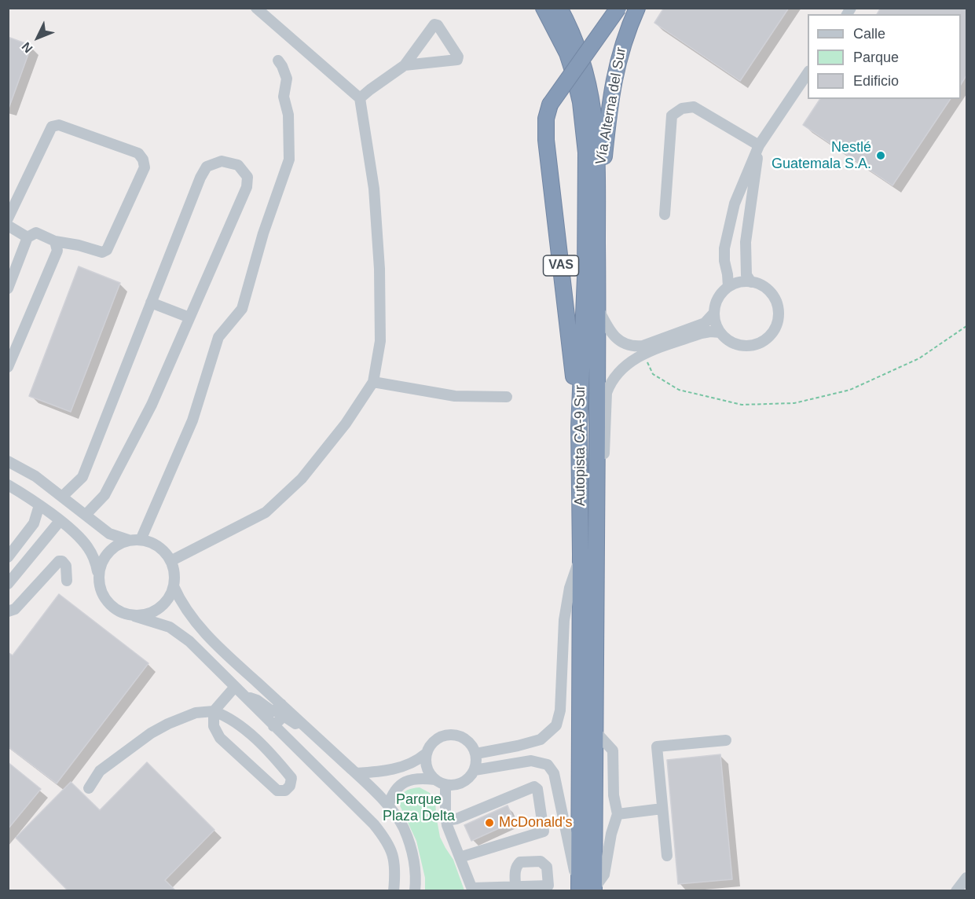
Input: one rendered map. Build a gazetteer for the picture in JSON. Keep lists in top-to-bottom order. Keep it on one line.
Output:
{"streets":{"highway":["Vía Alterna del Sur","VAS","Autopista CA-9 Sur"]},"crossings":[["Vía Alterna del Sur","Autopista CA-9 Sur"]],"parks":["Parque Plaza Delta"],"places":["Nestlé Guatemala S.A.","McDonald's"],"legend":["Calle","Parque","Edificio"],"north":"bottom left"}
